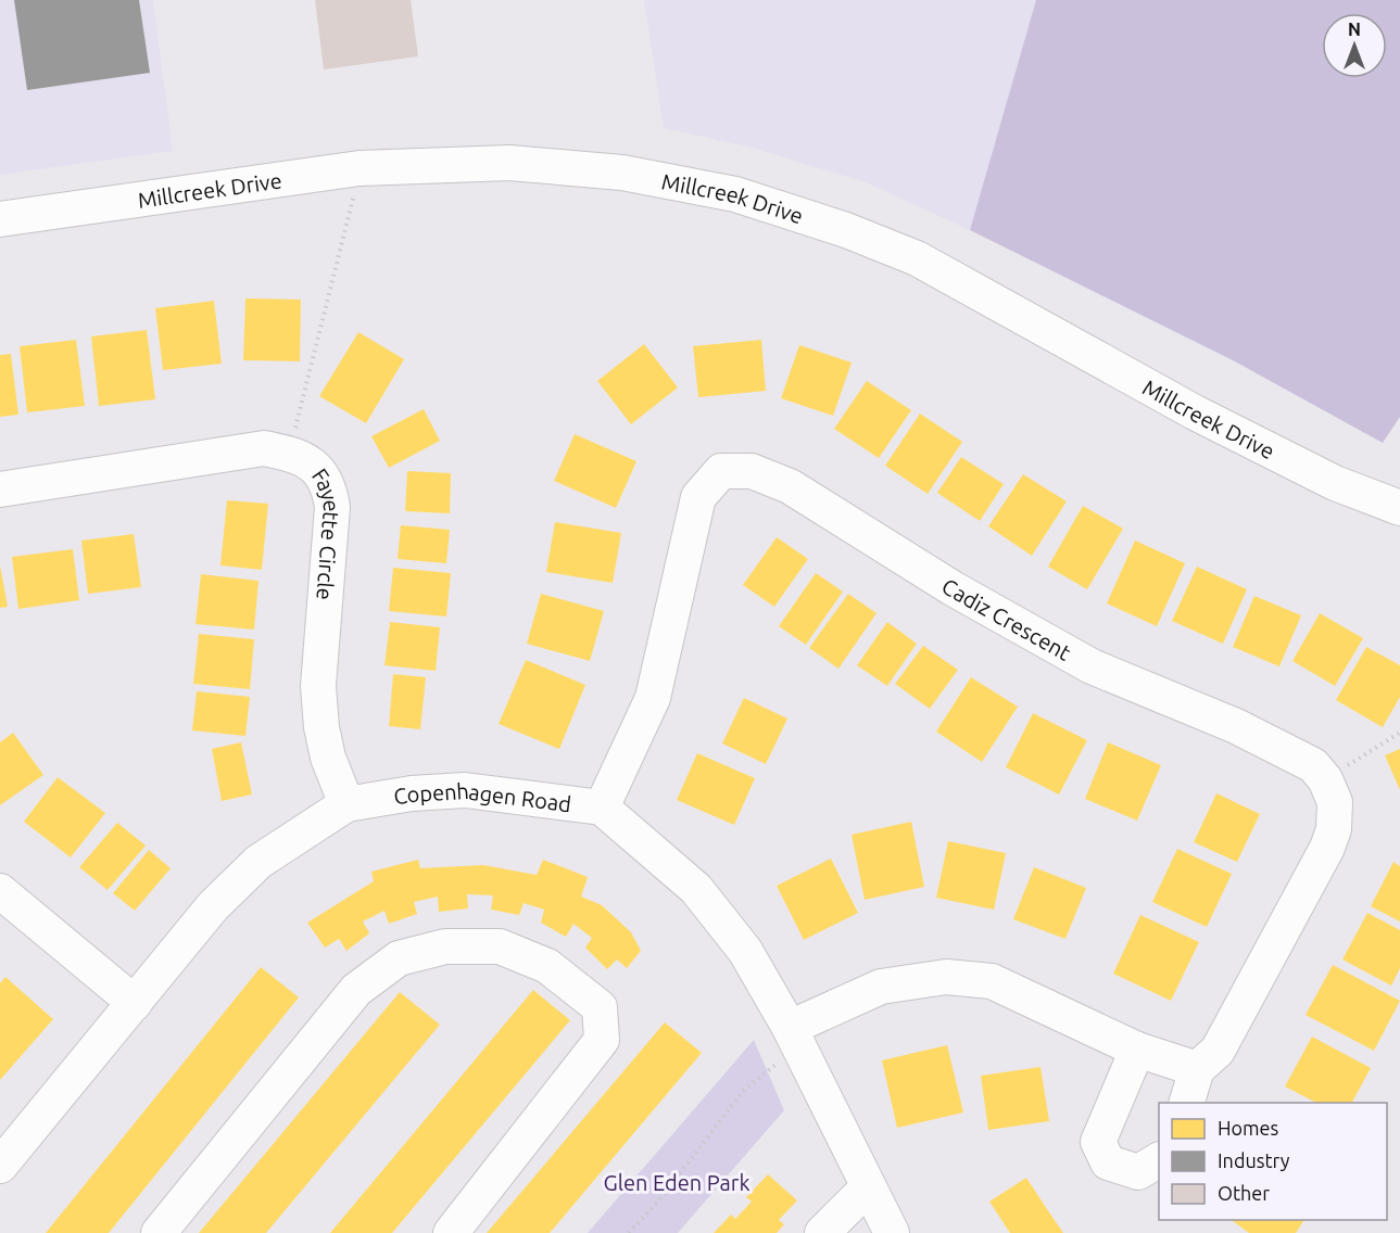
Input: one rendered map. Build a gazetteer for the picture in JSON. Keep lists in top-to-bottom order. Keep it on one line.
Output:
{"streets":{"street":["Millcreek Drive","Fayette Circle","Cadiz Crescent","Copenhagen Road"]},"crossings":[["Fayette Circle","Copenhagen Road"],["Cadiz Crescent","Copenhagen Road"]],"parks":["Glen Eden Park"],"legend":["Homes","Industry","Other"],"north":"top"}
